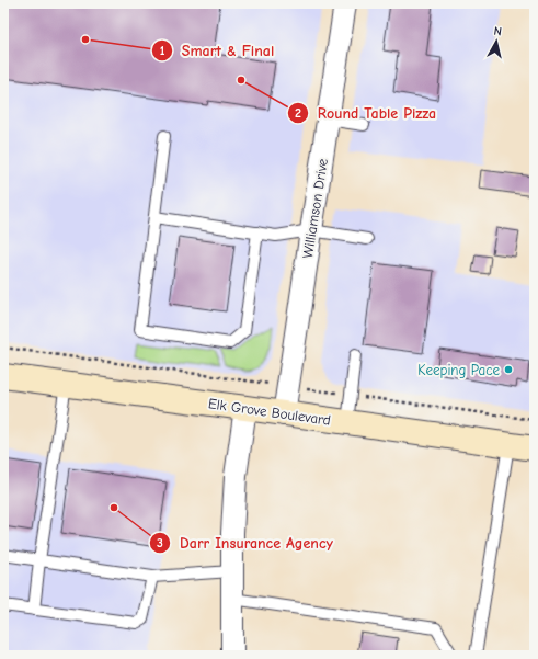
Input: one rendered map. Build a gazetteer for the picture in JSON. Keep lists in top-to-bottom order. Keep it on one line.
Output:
{"streets":{"main road":["Elk Grove Boulevard"],"street":["Williamson Drive"]},"crossings":[["Williamson Drive","Elk Grove Boulevard"]],"places":["Smart & Final","Round Table Pizza","Keeping Pace","Darr Insurance Agency"],"north":"top"}
